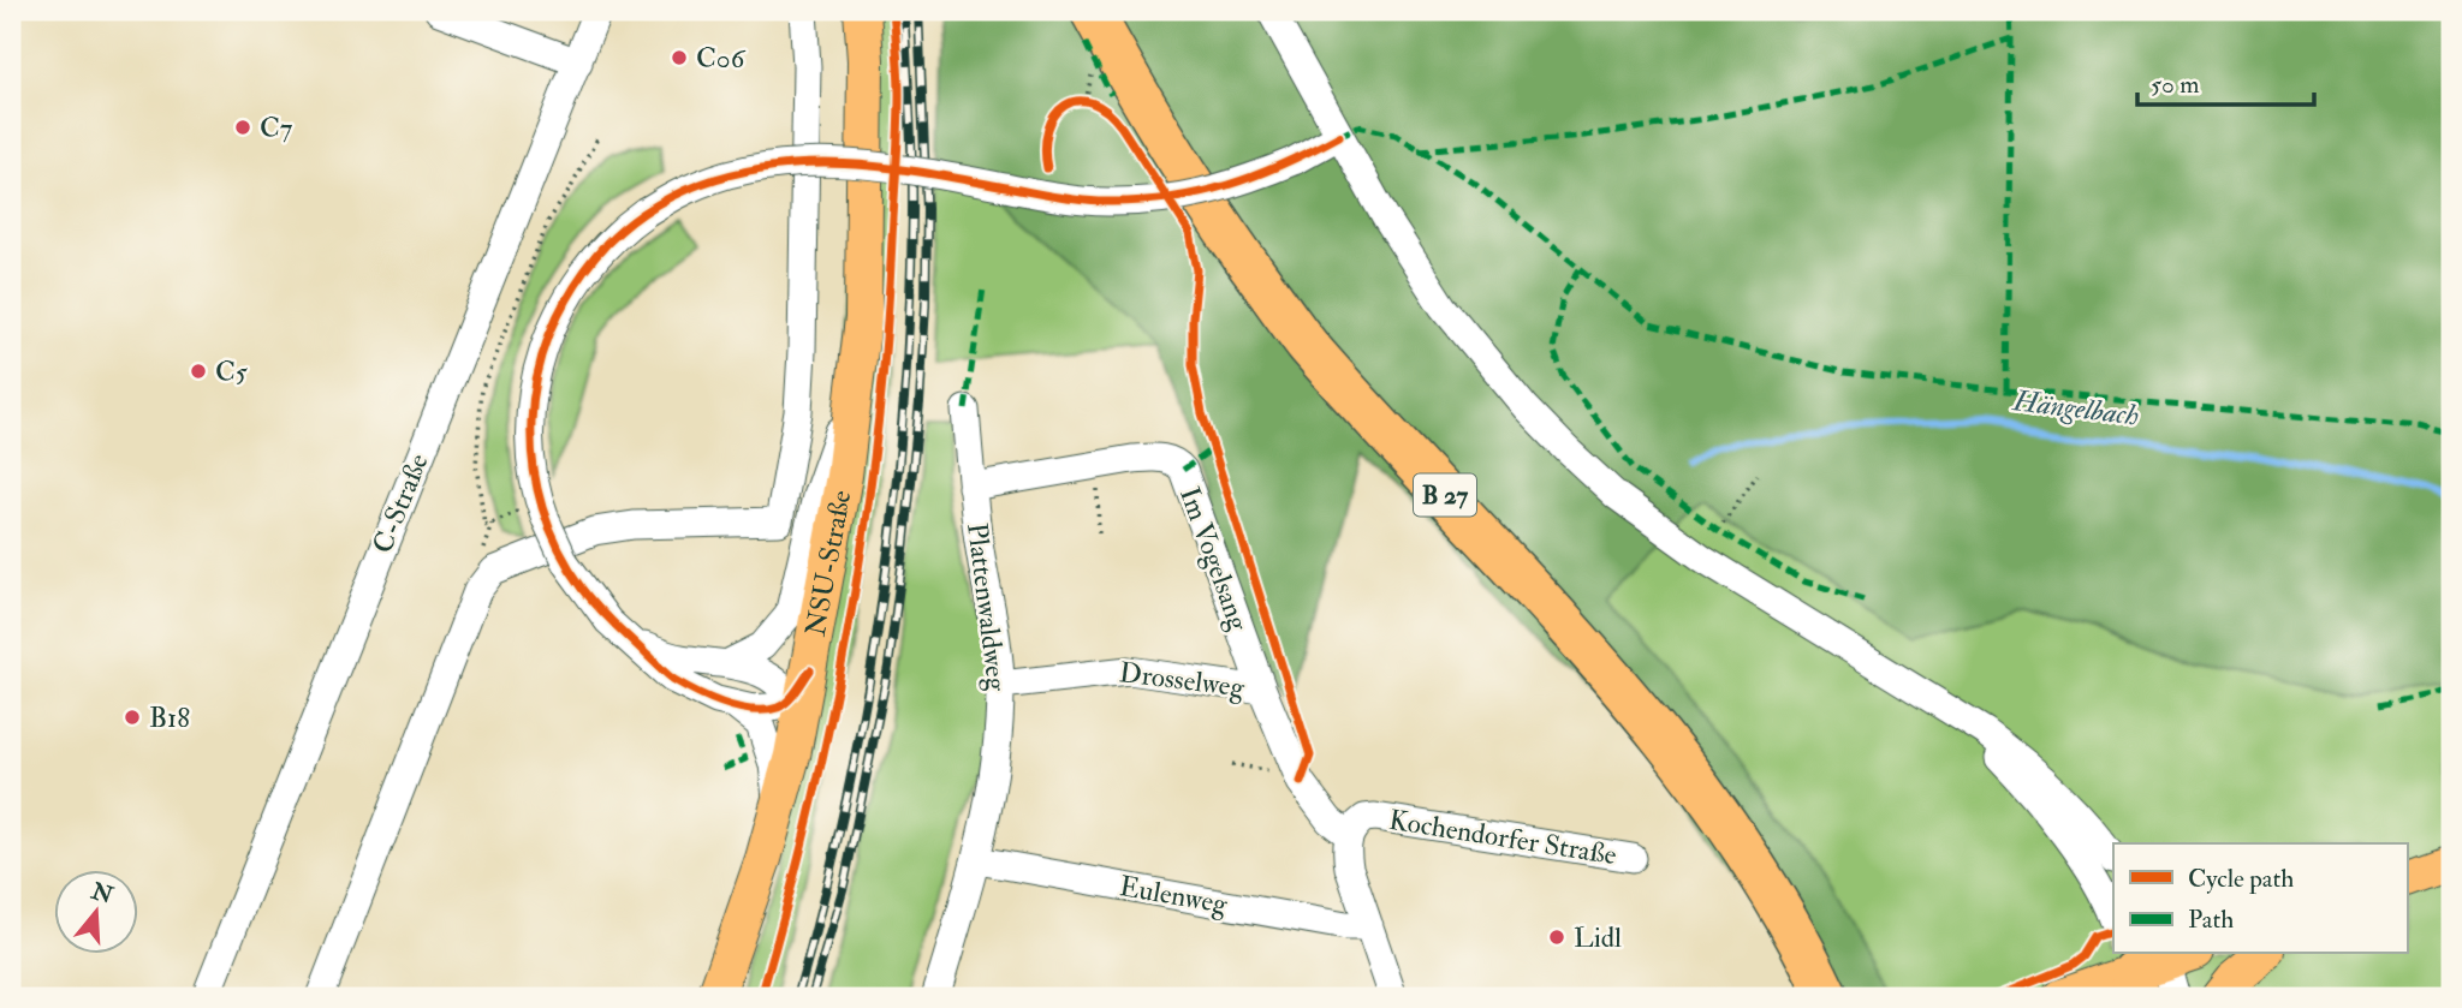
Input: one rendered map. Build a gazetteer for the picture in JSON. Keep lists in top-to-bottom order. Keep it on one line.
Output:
{"streets":{"highway":["B 27"],"main road":["NSU-Straße"],"street":["C-Straße","Im Vogelsang","Plattenwaldweg","Drosselweg","Kochendorfer Straße","Eulenweg"]},"crossings":[["Im Vogelsang","Plattenwaldweg"],["Im Vogelsang","Drosselweg"],["Im Vogelsang","Kochendorfer Straße"],["Plattenwaldweg","Drosselweg"],["Plattenwaldweg","Eulenweg"],["Kochendorfer Straße","Eulenweg"]],"water":["Hängelbach"],"places":["C06","C7","C5","B18","Lidl"],"legend":["Cycle path","Path"],"scale_bar":"50 m","north":"top"}
